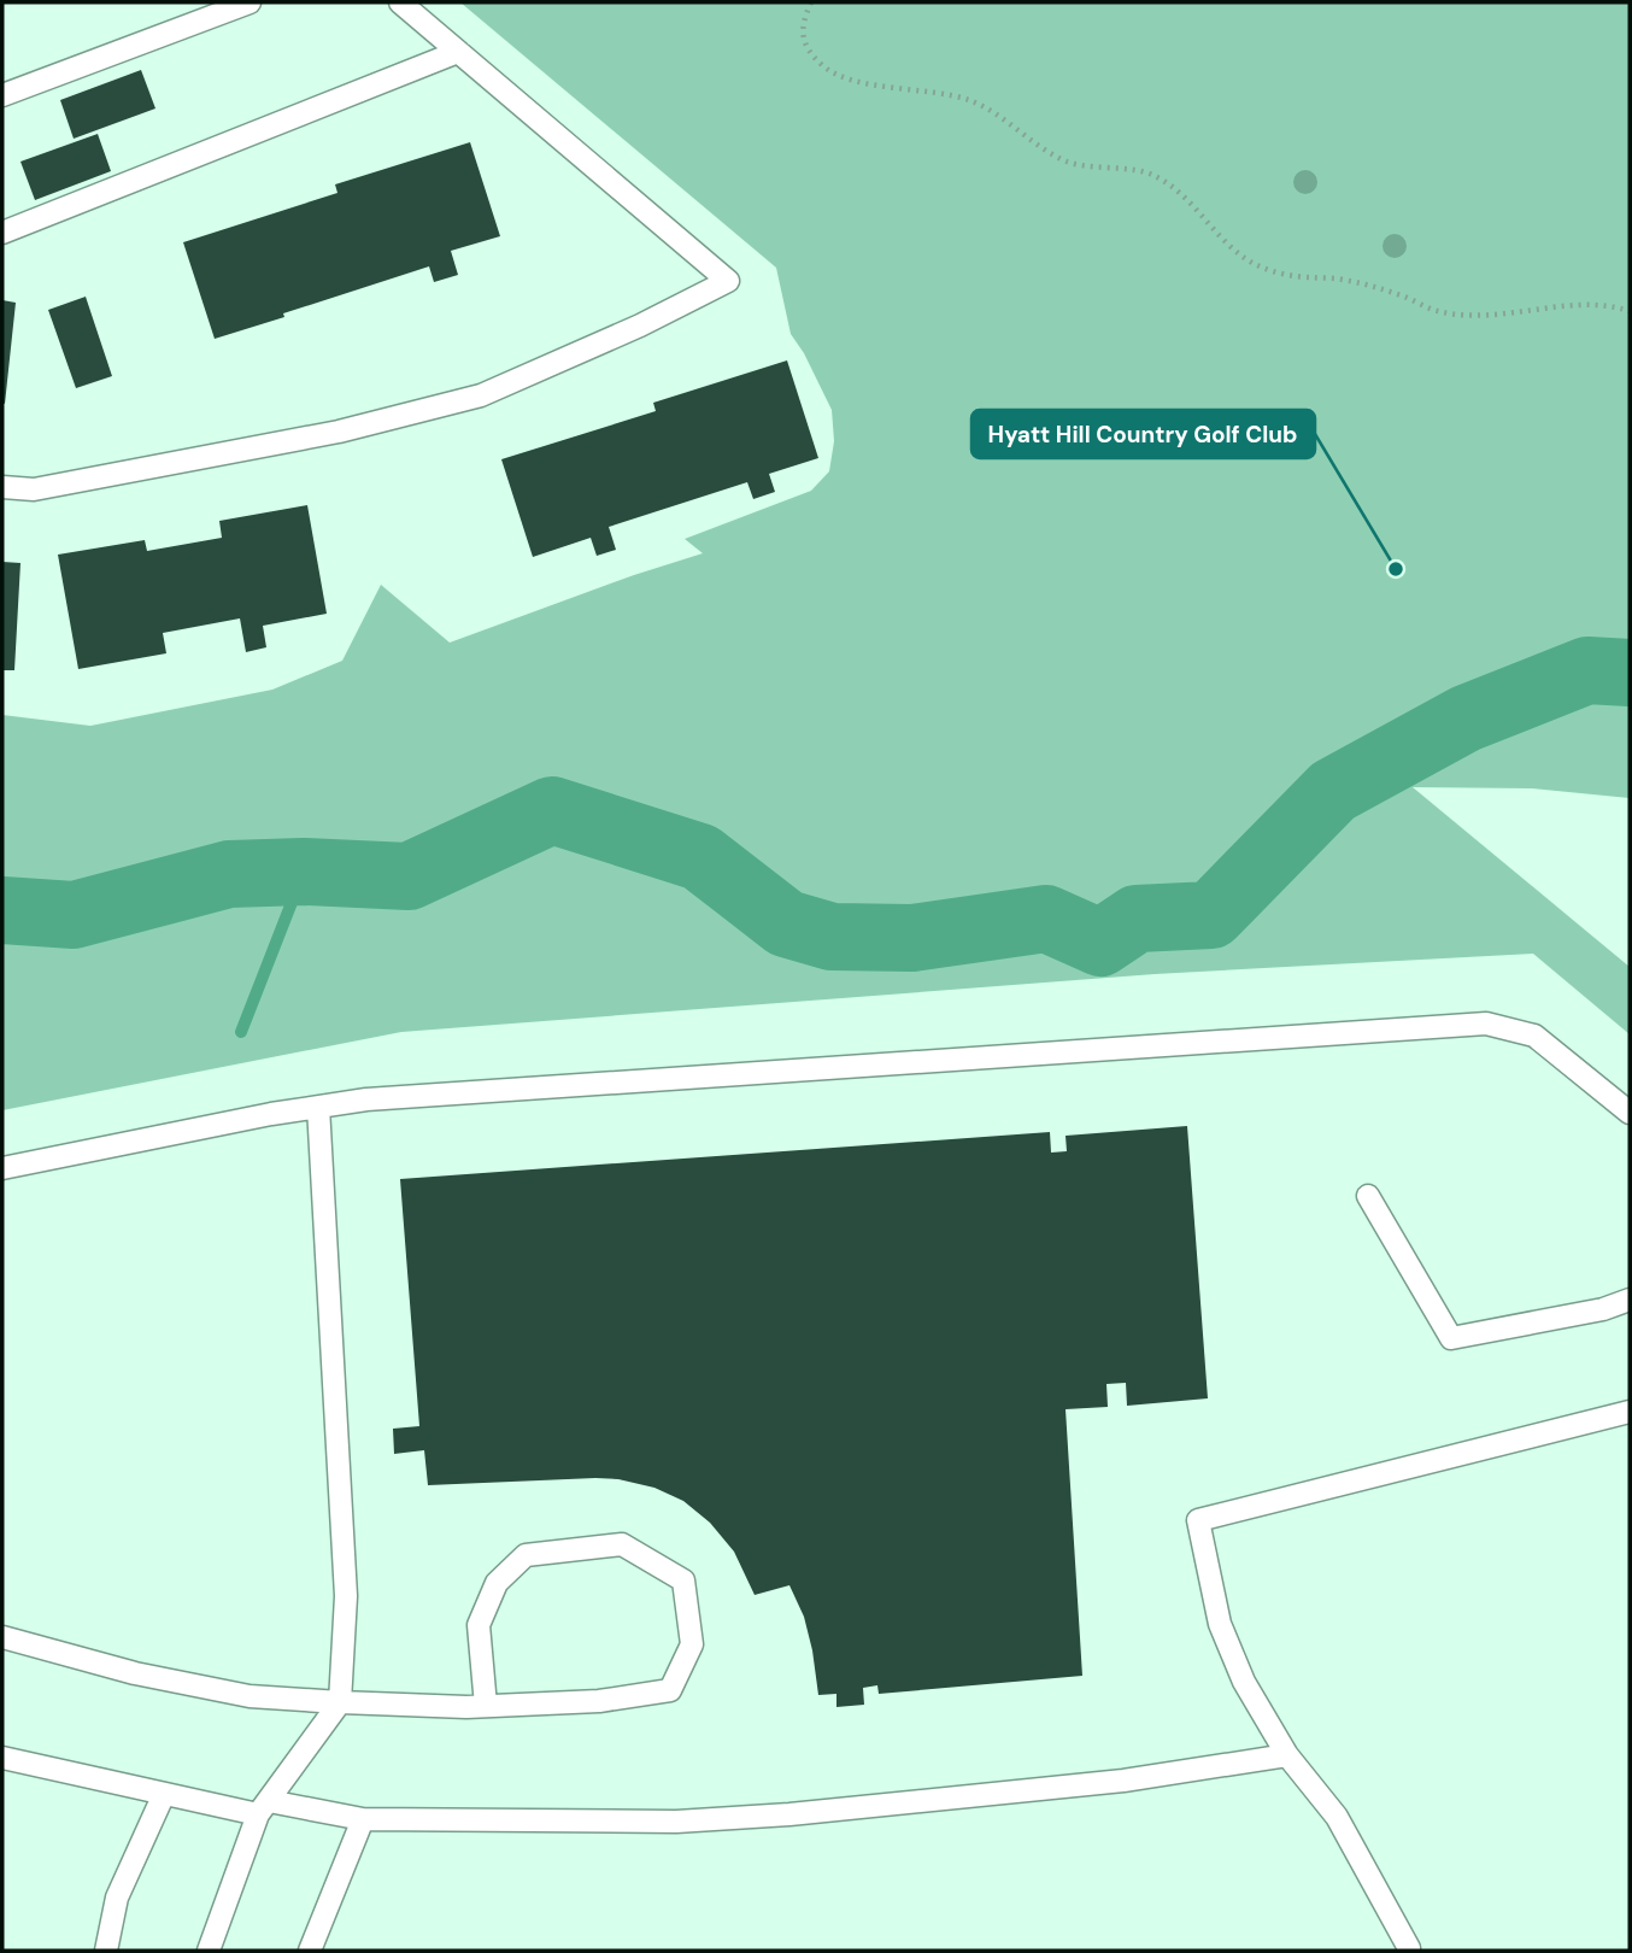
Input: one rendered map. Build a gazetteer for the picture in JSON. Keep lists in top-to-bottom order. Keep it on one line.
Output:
{"places":["Hyatt Hill Country Golf Club"]}
